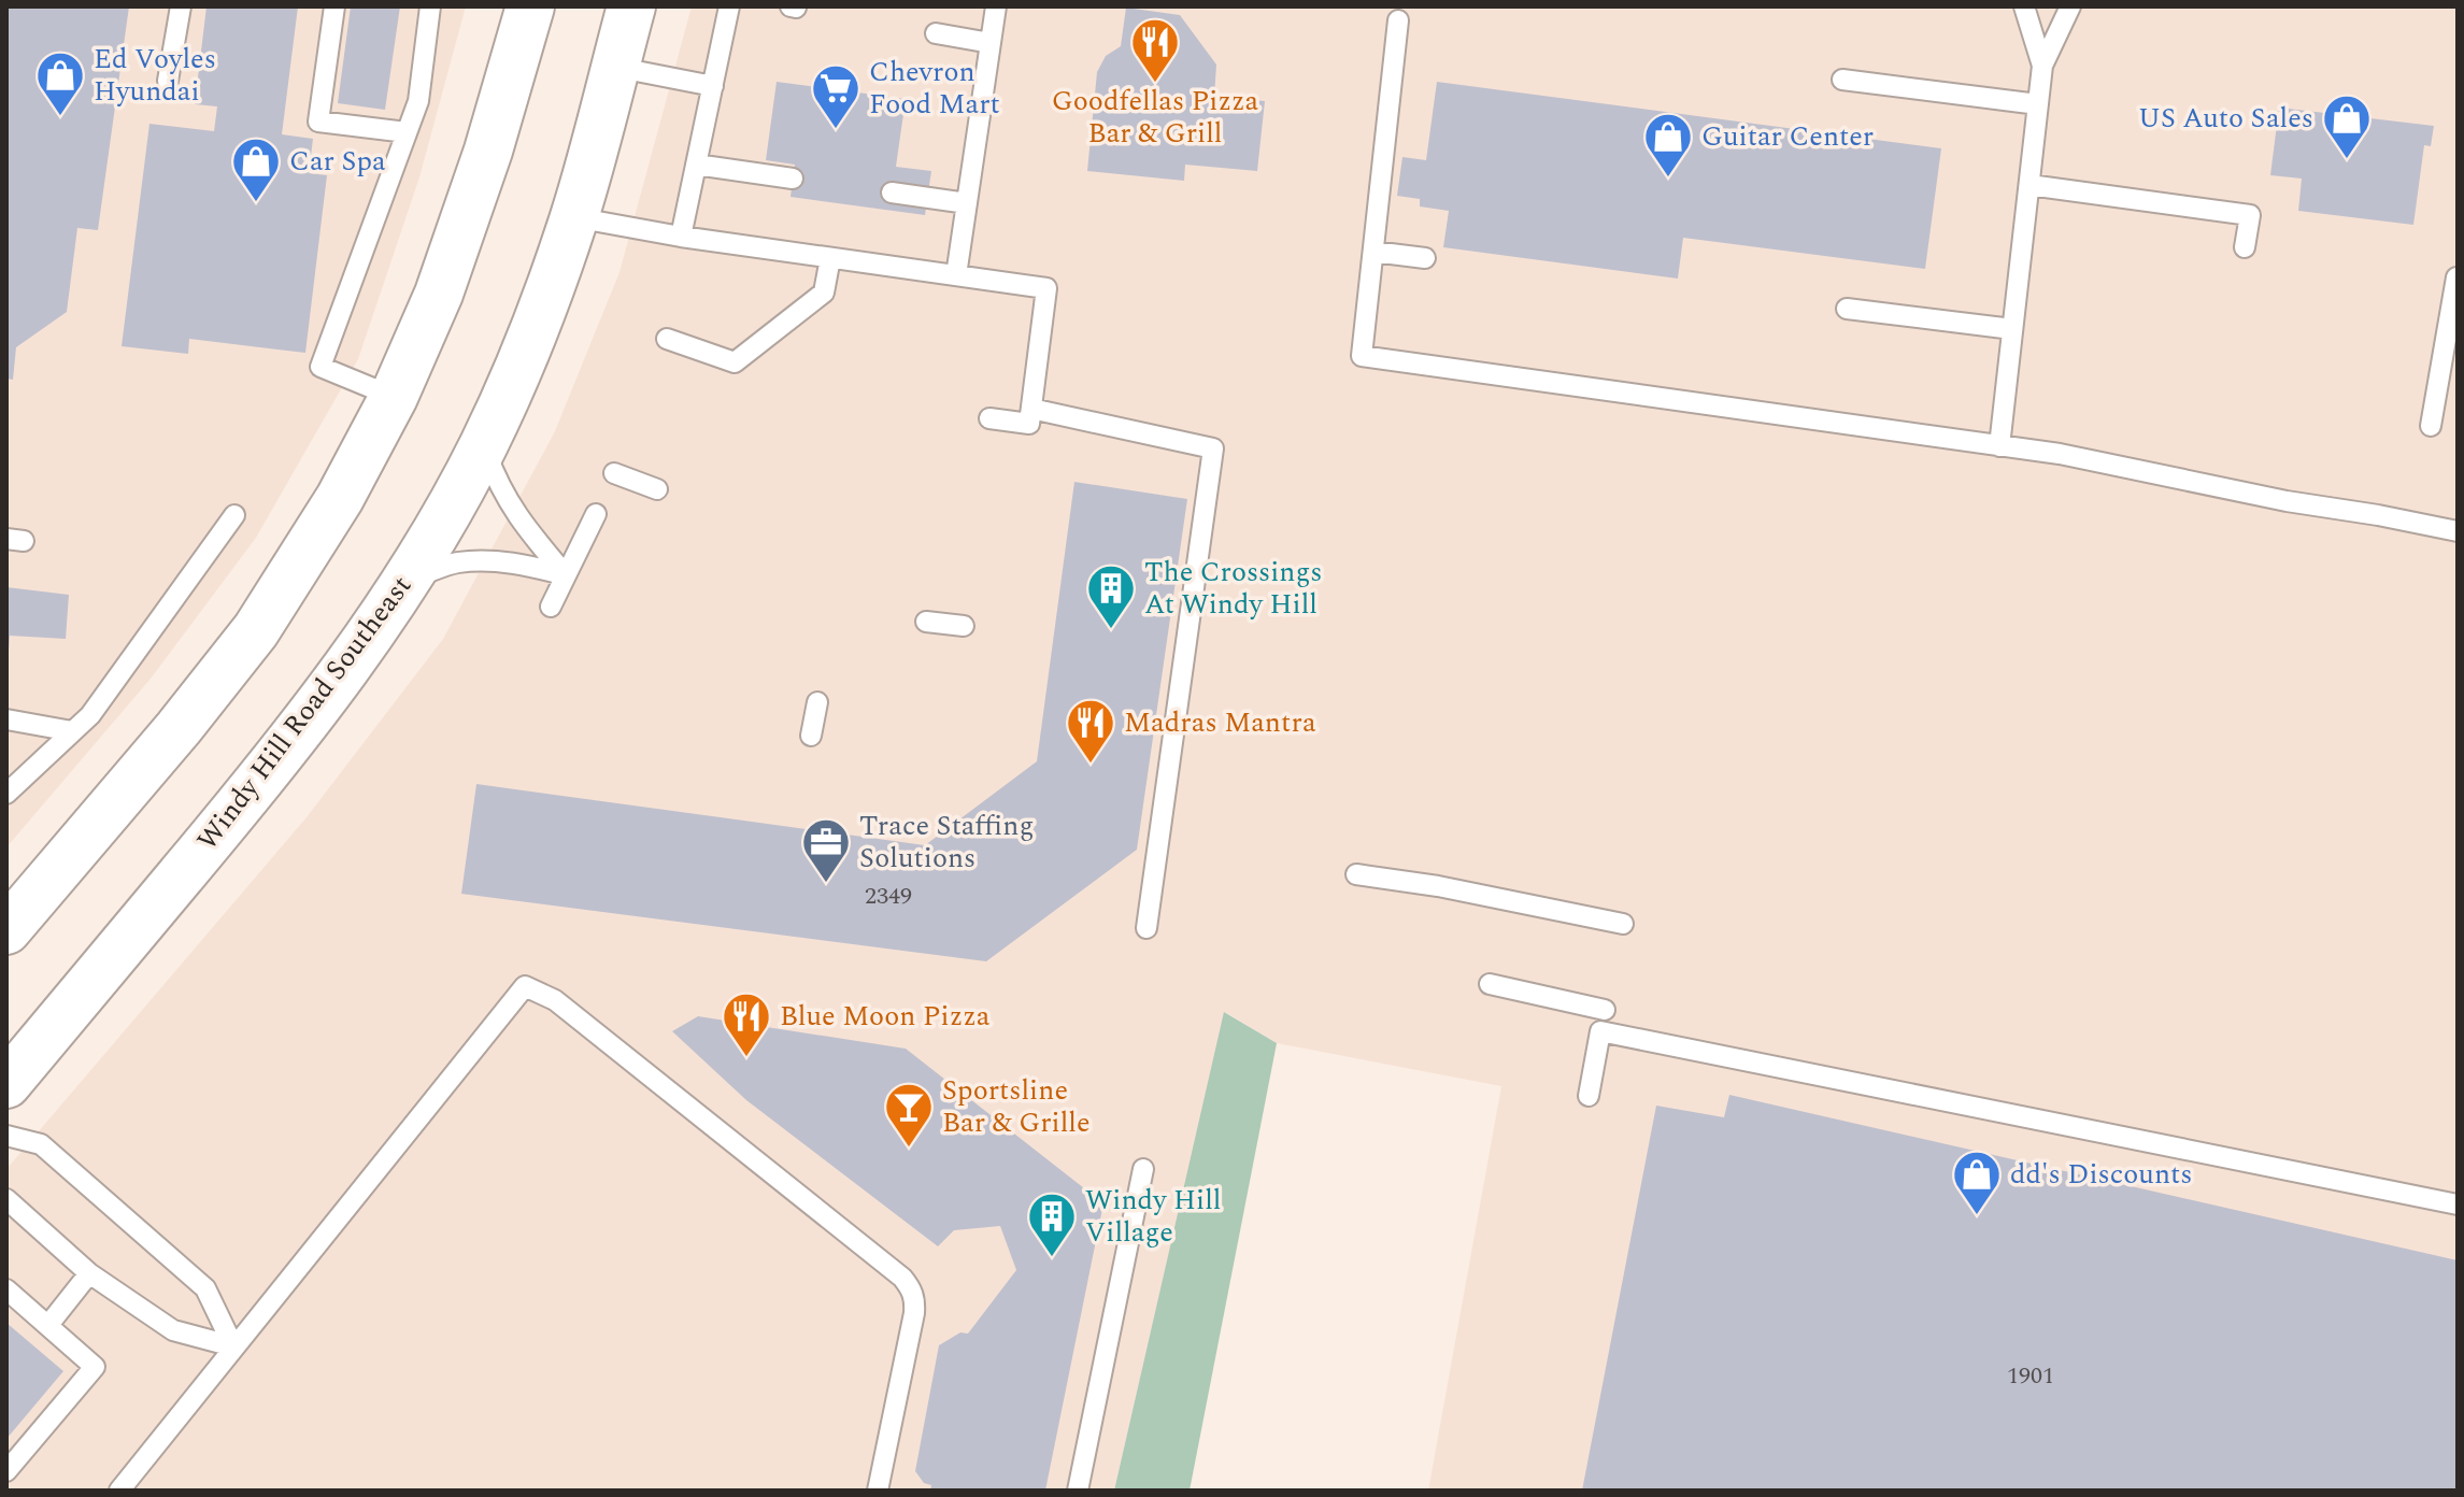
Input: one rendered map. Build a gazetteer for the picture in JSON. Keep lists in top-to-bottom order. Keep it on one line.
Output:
{"streets":{"main road":["Windy Hill Road Southeast"]},"places":{"restaurant":["Goodfellas Pizza Bar & Grill","Madras Mantra","Blue Moon Pizza"],"shop":["Ed Voyles Hyundai","US Auto Sales","Guitar Center","Car Spa","dd's Discounts"],"supermarket":["Chevron Food Mart"],"building":["The Crossings At Windy Hill","Windy Hill Village"],"office":["Trace Staffing Solutions"],"bar":["Sportsline Bar & Grille"]},"house_numbers":["2349","1901"]}
